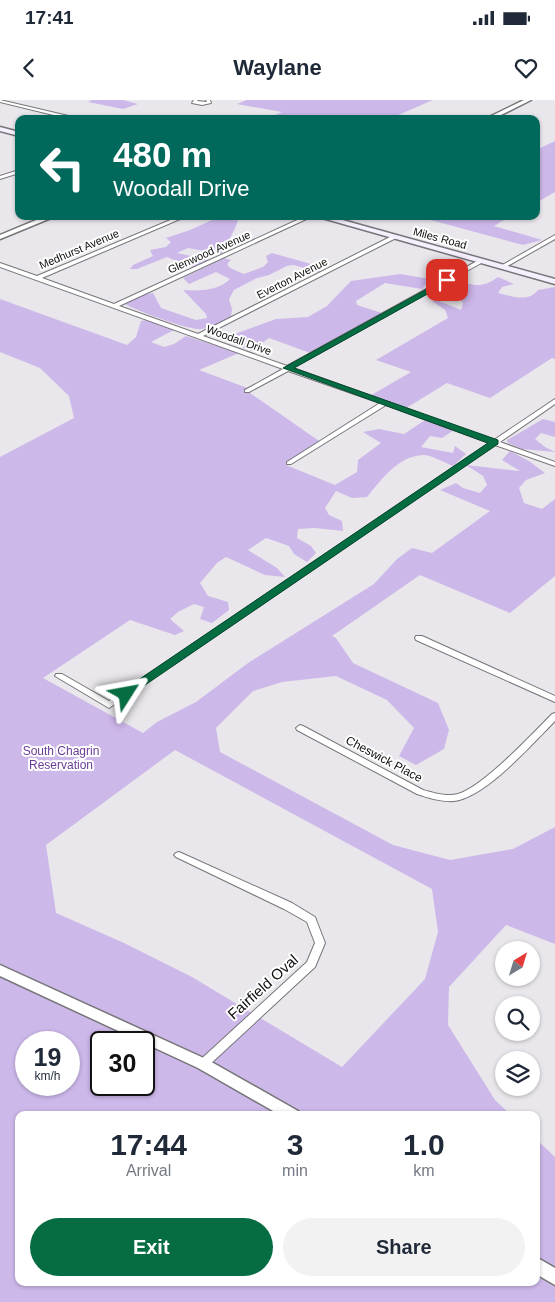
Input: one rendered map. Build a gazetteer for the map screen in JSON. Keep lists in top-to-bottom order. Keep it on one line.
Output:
{"streets":{"main road":["Miles Road"],"street":["Medhurst Avenue","Glenwood Avenue","Everton Avenue","Woodall Drive","Cheswick Place","Fairfield Oval"]},"crossings":[["Miles Road","Everton Avenue"],["Medhurst Avenue","Woodall Drive"],["Glenwood Avenue","Woodall Drive"],["Everton Avenue","Woodall Drive"]],"parks":["South Chagrin Reservation"],"north":"top right","page":{"status":"17:41","header":"Waylane","turn":["480 m","Woodall Drive"],"speed":"19 km/h","limit":"30","eta":["17:44","Arrival","3","min","1.0","km"],"buttons":["Exit","Share"]}}
